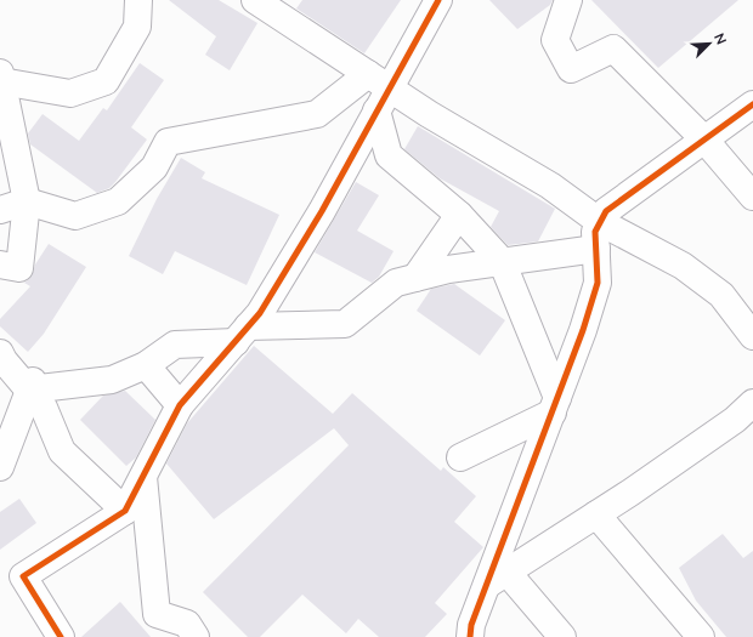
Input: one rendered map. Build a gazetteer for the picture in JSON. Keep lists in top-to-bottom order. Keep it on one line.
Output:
{"north":"top right"}
